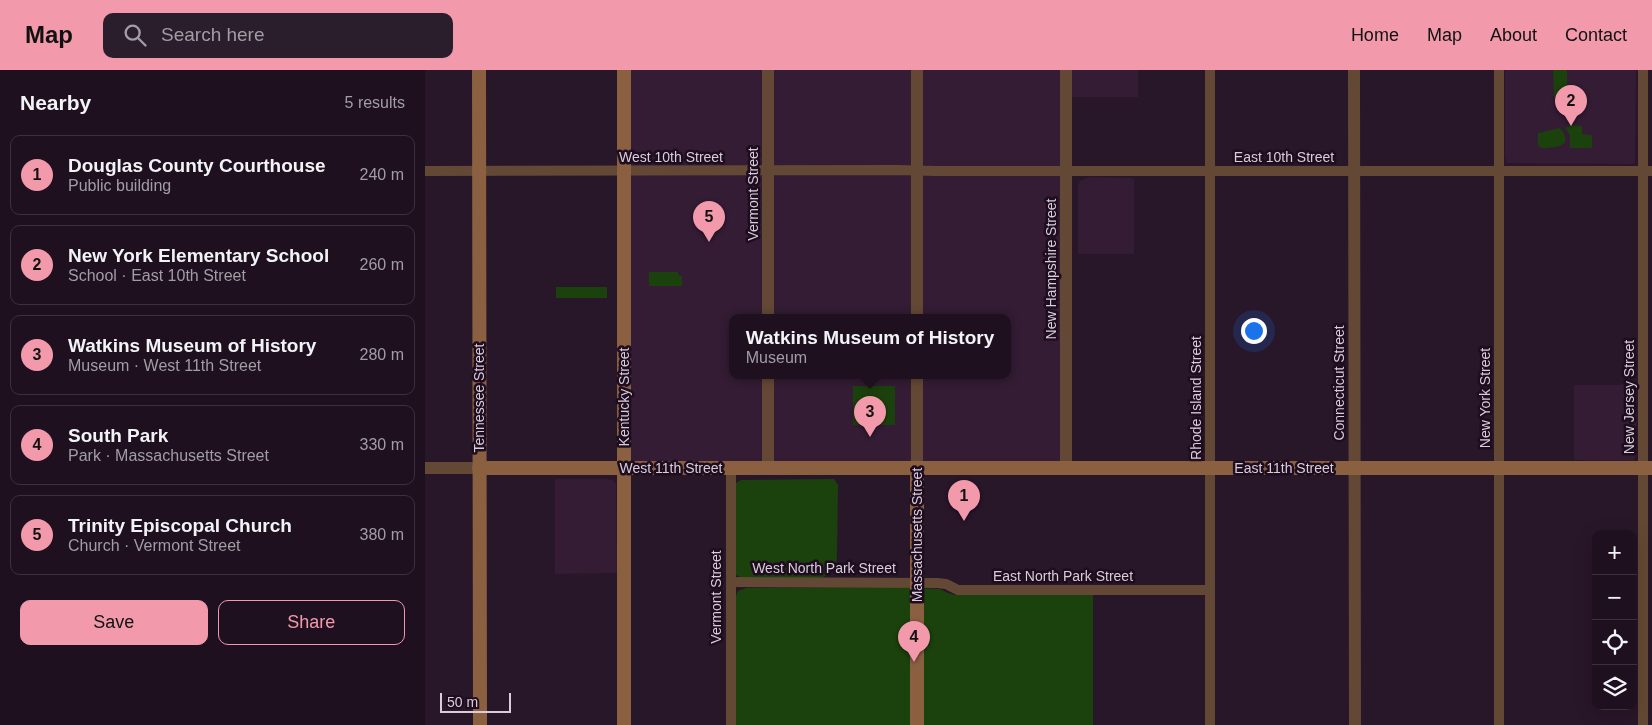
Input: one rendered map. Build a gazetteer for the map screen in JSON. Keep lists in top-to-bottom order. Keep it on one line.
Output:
{"streets":{"main road":["Kentucky Street","Tennessee Street","West 11th Street","East 11th Street","Massachusetts Street"],"street":["West 10th Street","East 10th Street","Vermont Street","New Hampshire Street","Connecticut Street","New Jersey Street","Rhode Island Street","New York Street","West North Park Street","East North Park Street"]},"crossings":[["West 10th Street","East 10th Street"],["West 10th Street","Vermont Street"],["West 10th Street","Kentucky Street"],["West 10th Street","Tennessee Street"],["East 10th Street","New Hampshire Street"],["East 10th Street","Connecticut Street"],["East 10th Street","New Jersey Street"],["East 10th Street","Rhode Island Street"],["East 10th Street","New York Street"],["Vermont Street","West 11th Street"],["Vermont Street","West North Park Street"],["New Hampshire Street","East 11th Street"],["Connecticut Street","East 11th Street"],["Kentucky Street","West 11th Street"],["New Jersey Street","East 11th Street"],["Tennessee Street","West 11th Street"],["Rhode Island Street","East 11th Street"],["Rhode Island Street","East North Park Street"],["New York Street","East 11th Street"],["West 11th Street","East 11th Street"],["West 11th Street","Massachusetts Street"],["East 11th Street","Massachusetts Street"],["Massachusetts Street","West North Park Street"],["Massachusetts Street","East North Park Street"],["West North Park Street","East North Park Street"]],"scale_bar":"50 m","page":{"header":"Map","search":"Search here","nav":["Home","Map","About","Contact"],"heading":["Nearby","5 results"],"pins":["2","5","3","1","4"],"list":[{"mark":"1","name":"Douglas County Courthouse","note":"Public building","value":"240 m"},{"mark":"2","name":"New York Elementary School","note":"School · East 10th Street","value":"260 m"},{"mark":"3","name":"Watkins Museum of History","note":"Museum · West 11th Street","value":"280 m"},{"mark":"4","name":"South Park","note":"Park · Massachusetts Street","value":"330 m"},{"mark":"5","name":"Trinity Episcopal Church","note":"Church · Vermont Street","value":"380 m"}],"popup":["Watkins Museum of History","Museum"],"map_buttons":["+","−"],"buttons":["Save","Share"],"scale":"50 m"}}
